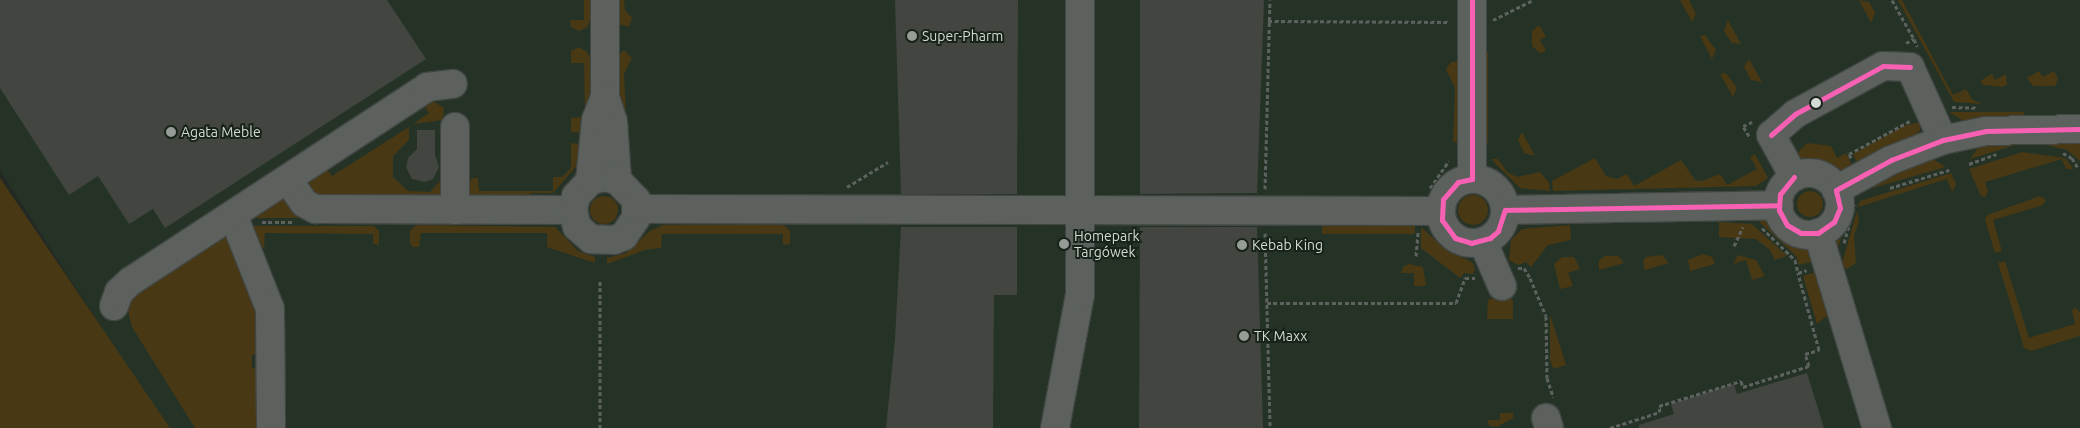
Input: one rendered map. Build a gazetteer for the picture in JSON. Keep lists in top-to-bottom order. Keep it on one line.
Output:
{"places":["Super-Pharm","Agata Meble","Homepark Targówek","Kebab King","TK Maxx"]}
